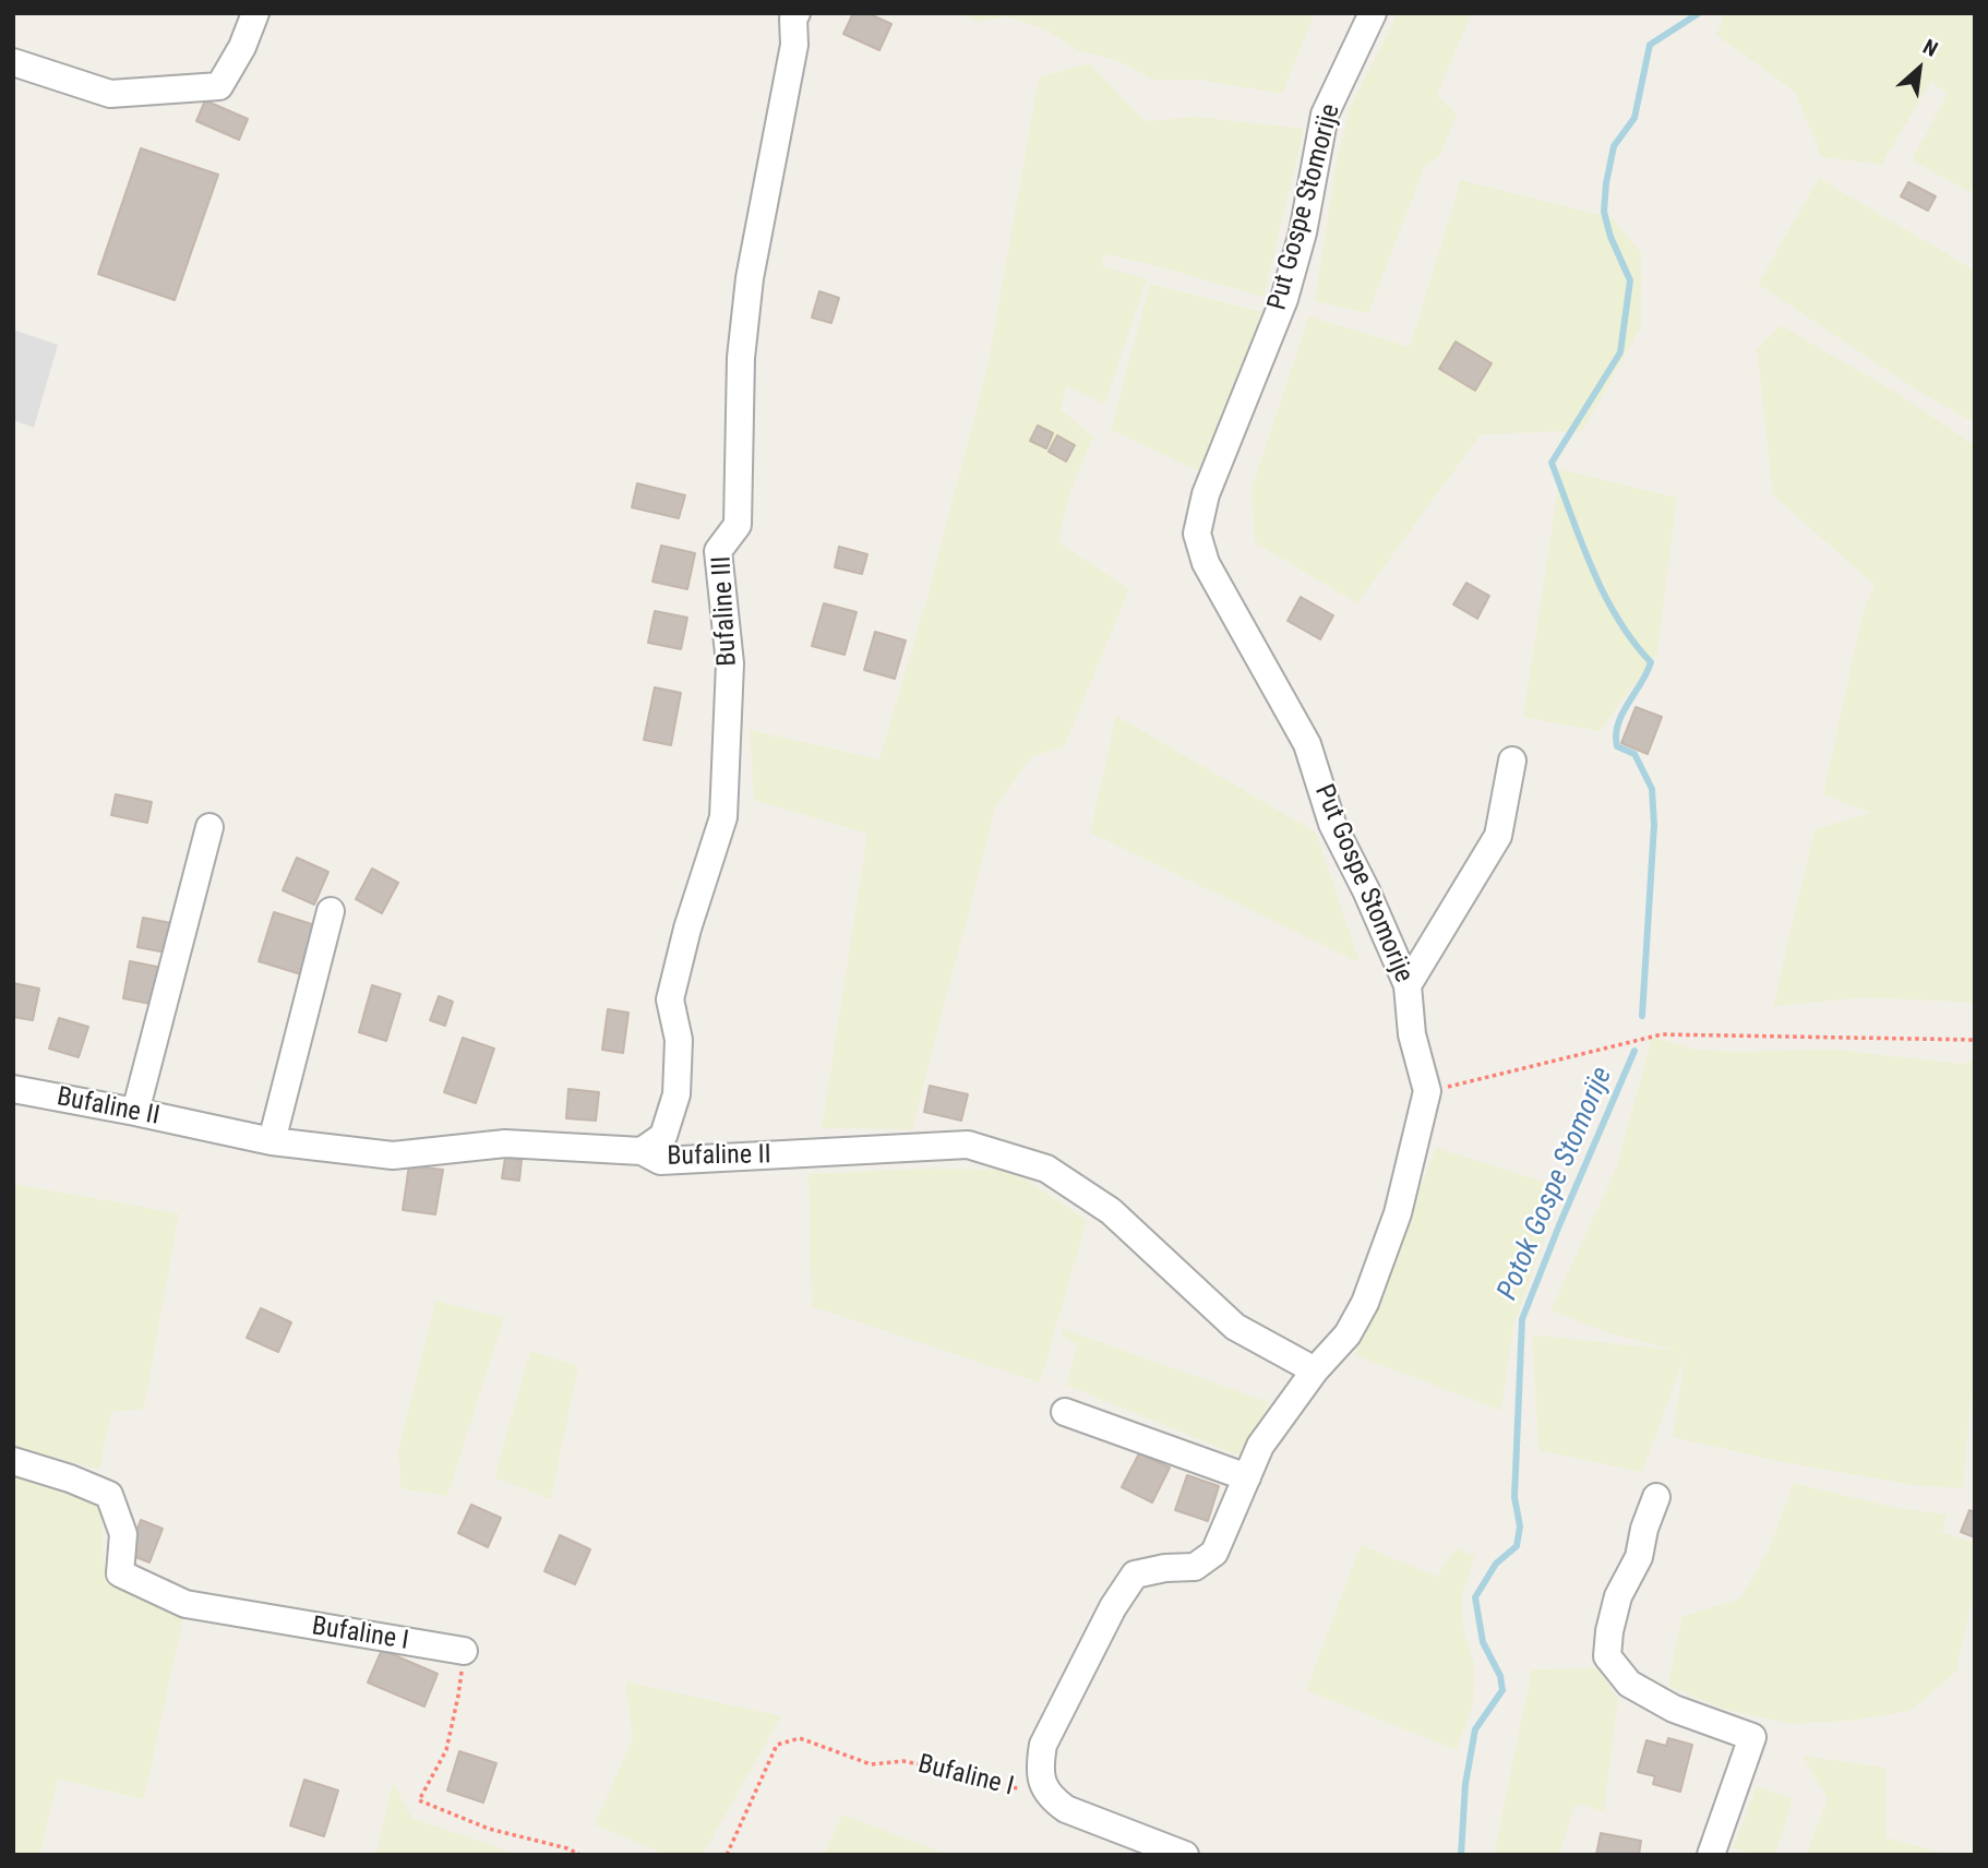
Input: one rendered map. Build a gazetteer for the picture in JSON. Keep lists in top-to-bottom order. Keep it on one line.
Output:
{"streets":{"street":["Put Gospe Stomorije","Bufaline III","Bufaline II","Bufaline I"]},"crossings":[["Put Gospe Stomorije","Bufaline II"],["Put Gospe Stomorije","Bufaline I"],["Bufaline III","Bufaline II"]],"water":["Potok Gospe Stomorije"],"north":"top right"}
